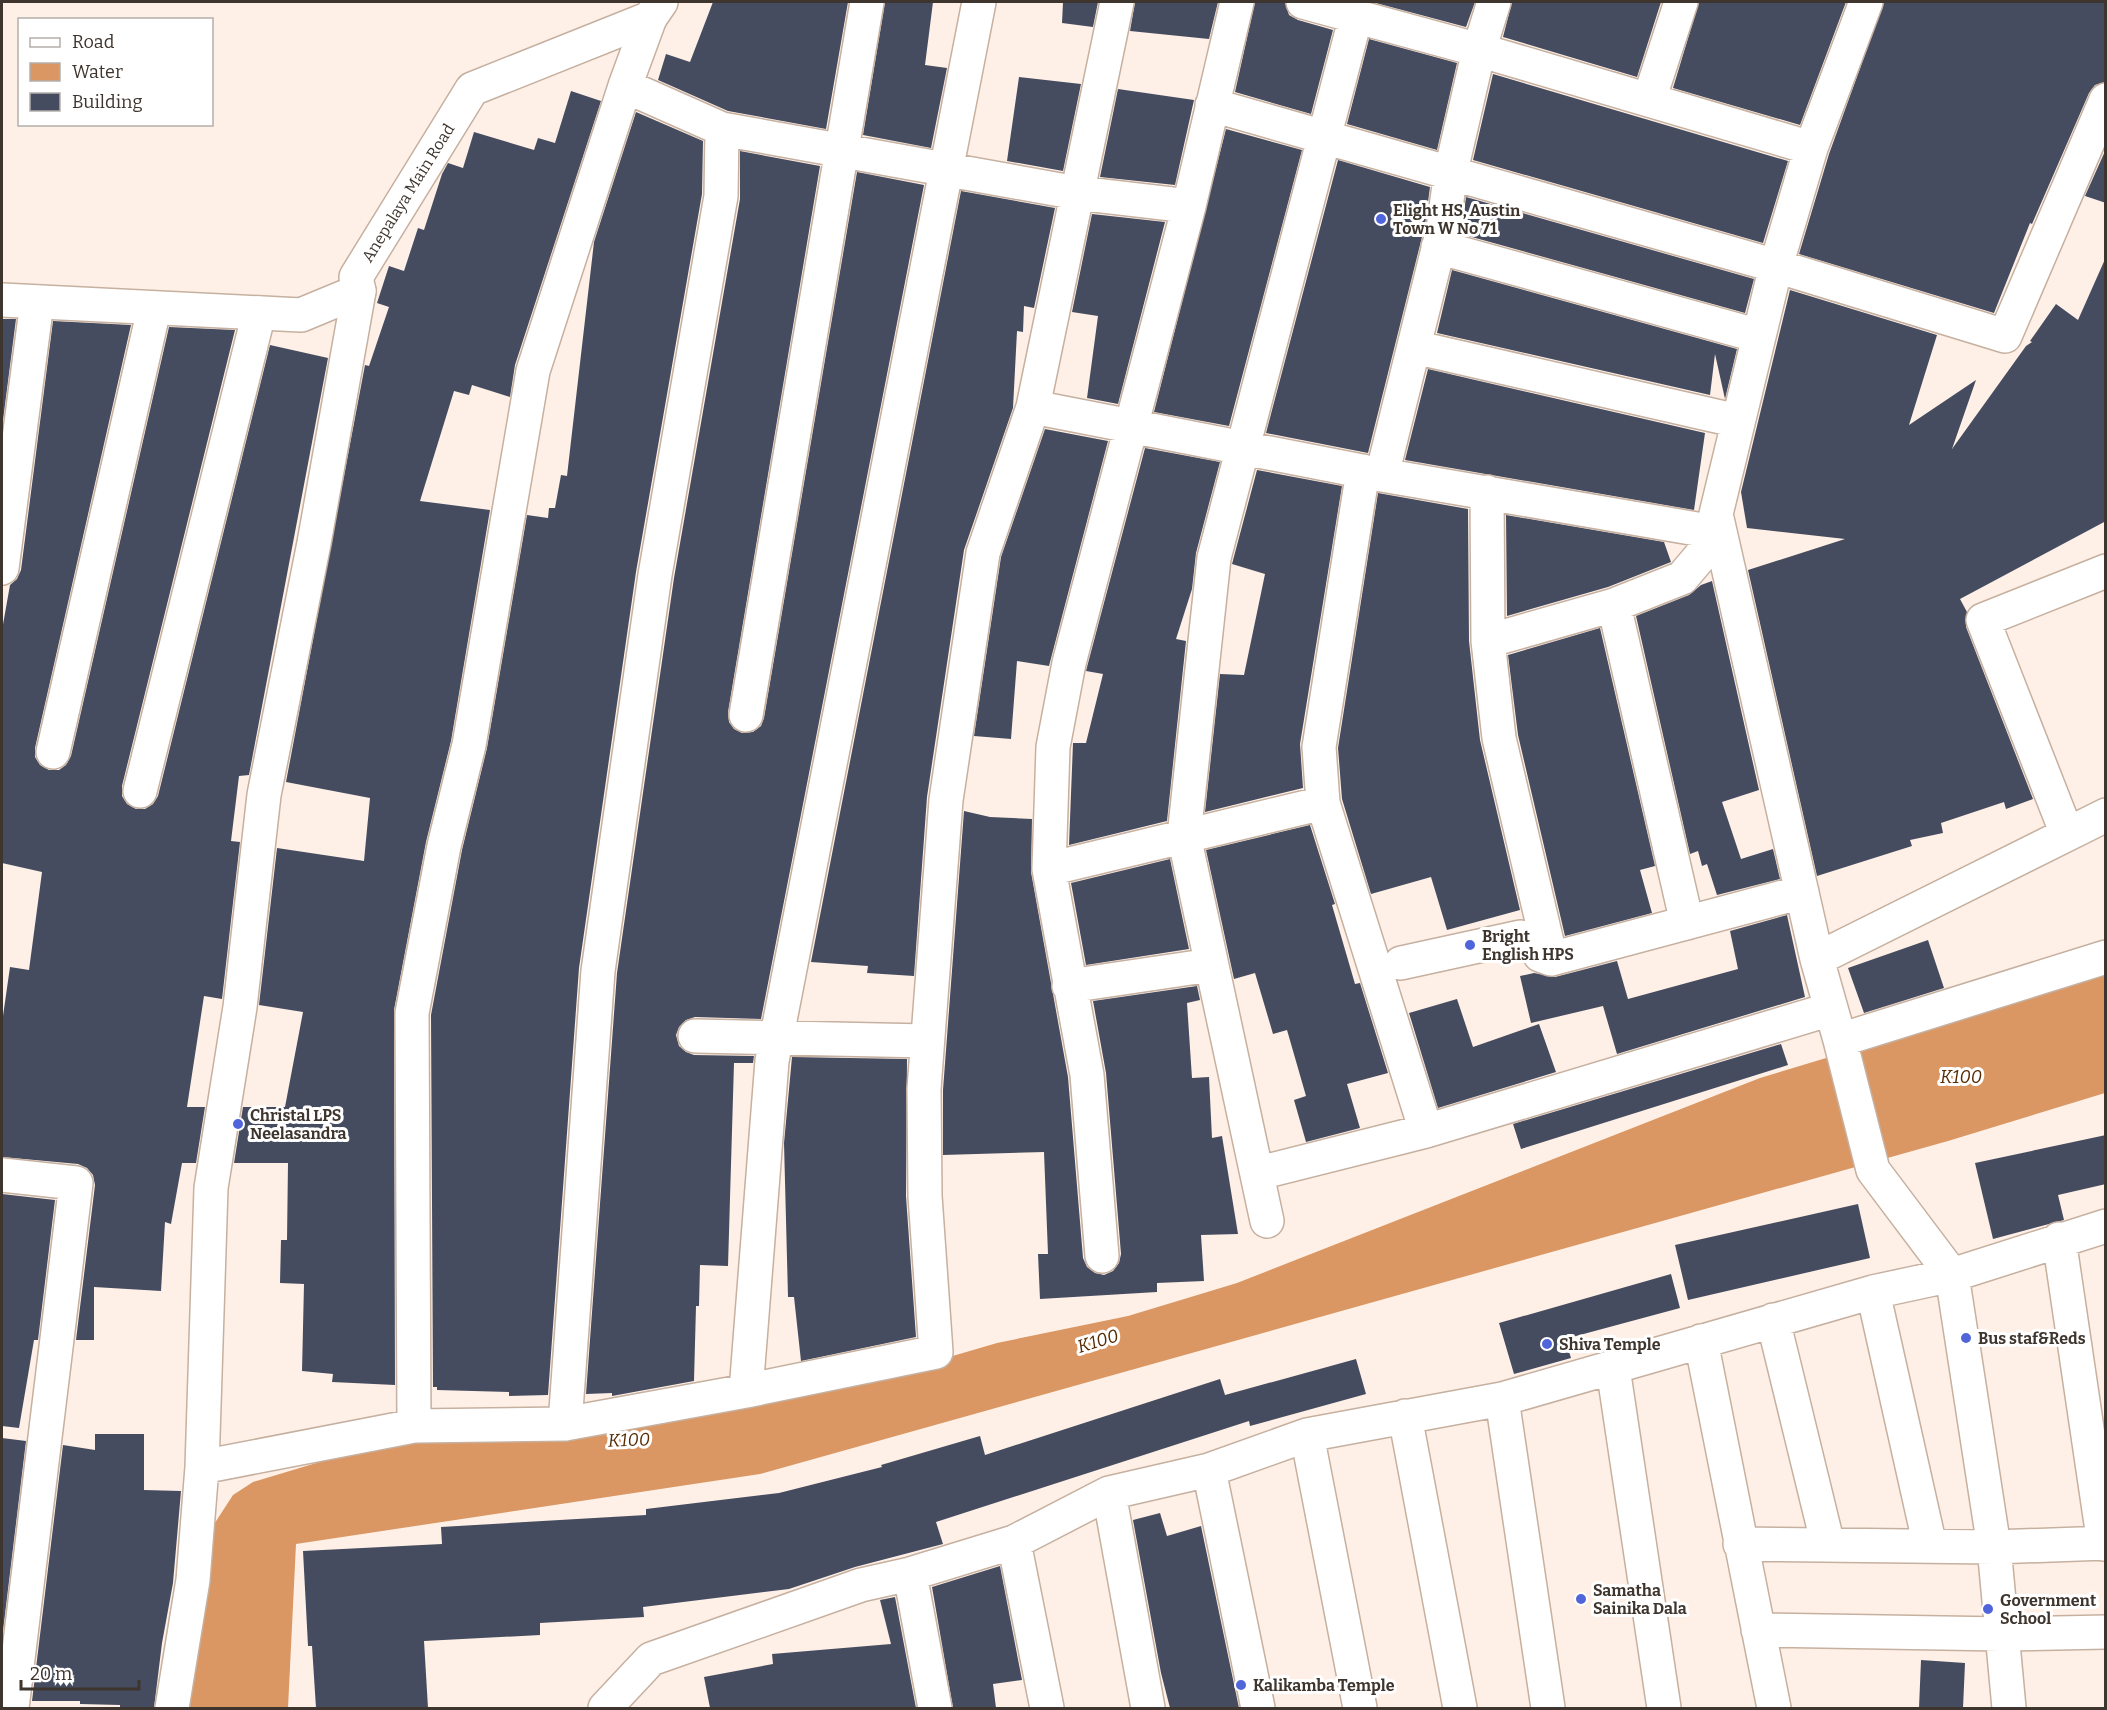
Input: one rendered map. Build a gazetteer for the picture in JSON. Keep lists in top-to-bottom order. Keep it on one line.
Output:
{"streets":{"street":["Anepalaya Main Road"]},"water":["K100"],"places":["Elight HS, Austin Town W No 71","Bright English HPS","Christal LPS Neelasandra","Bus staf&Reds","Shiva Temple","Samatha Sainika Dala","Government School","Kalikamba Temple"],"legend":["Road","Water","Building"],"scale_bar":"20 m"}
